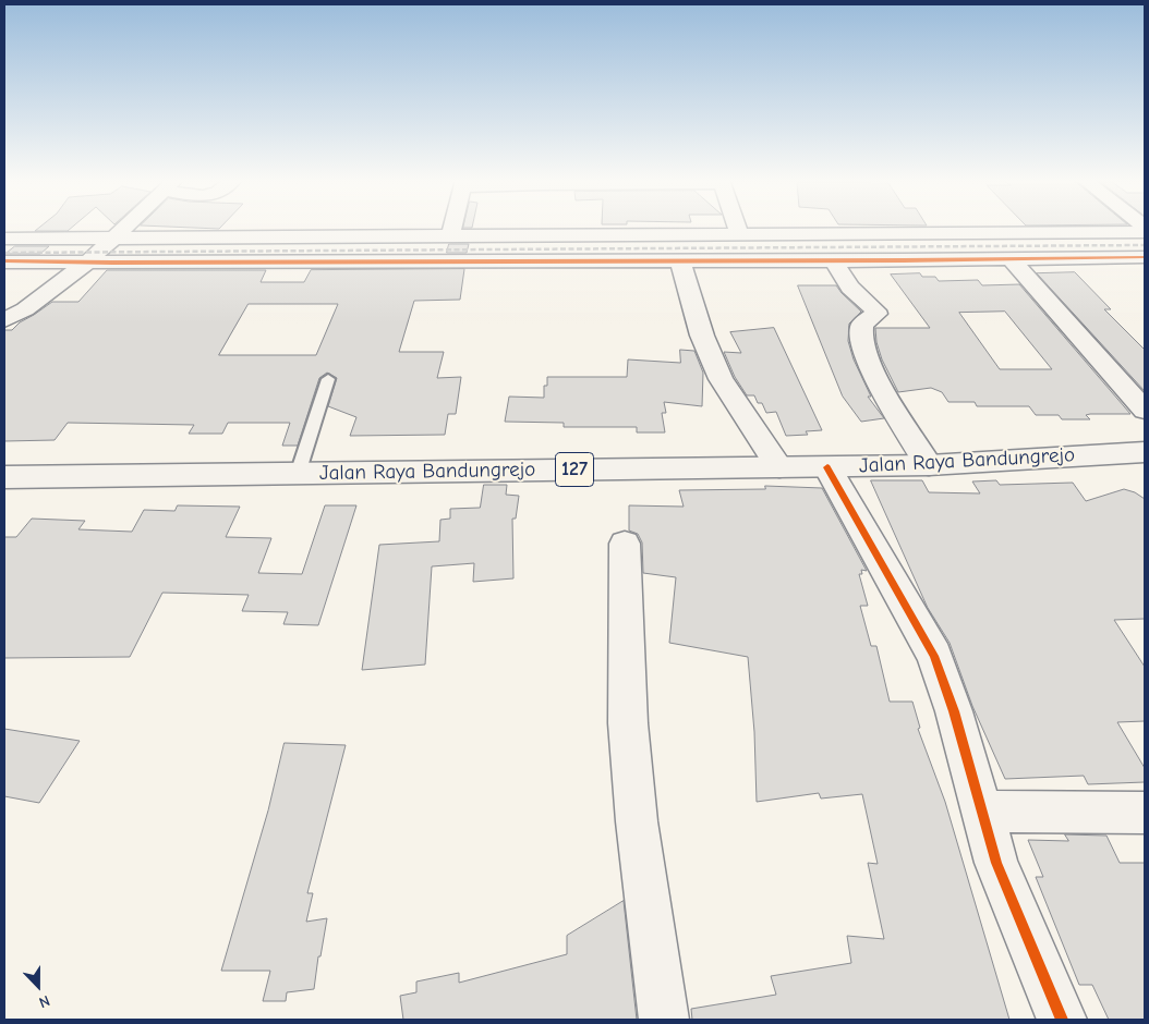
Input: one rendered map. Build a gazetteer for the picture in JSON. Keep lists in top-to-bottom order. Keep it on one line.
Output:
{"streets":{"street":["Jalan Raya Bandungrejo","127"]},"north":"bottom"}
